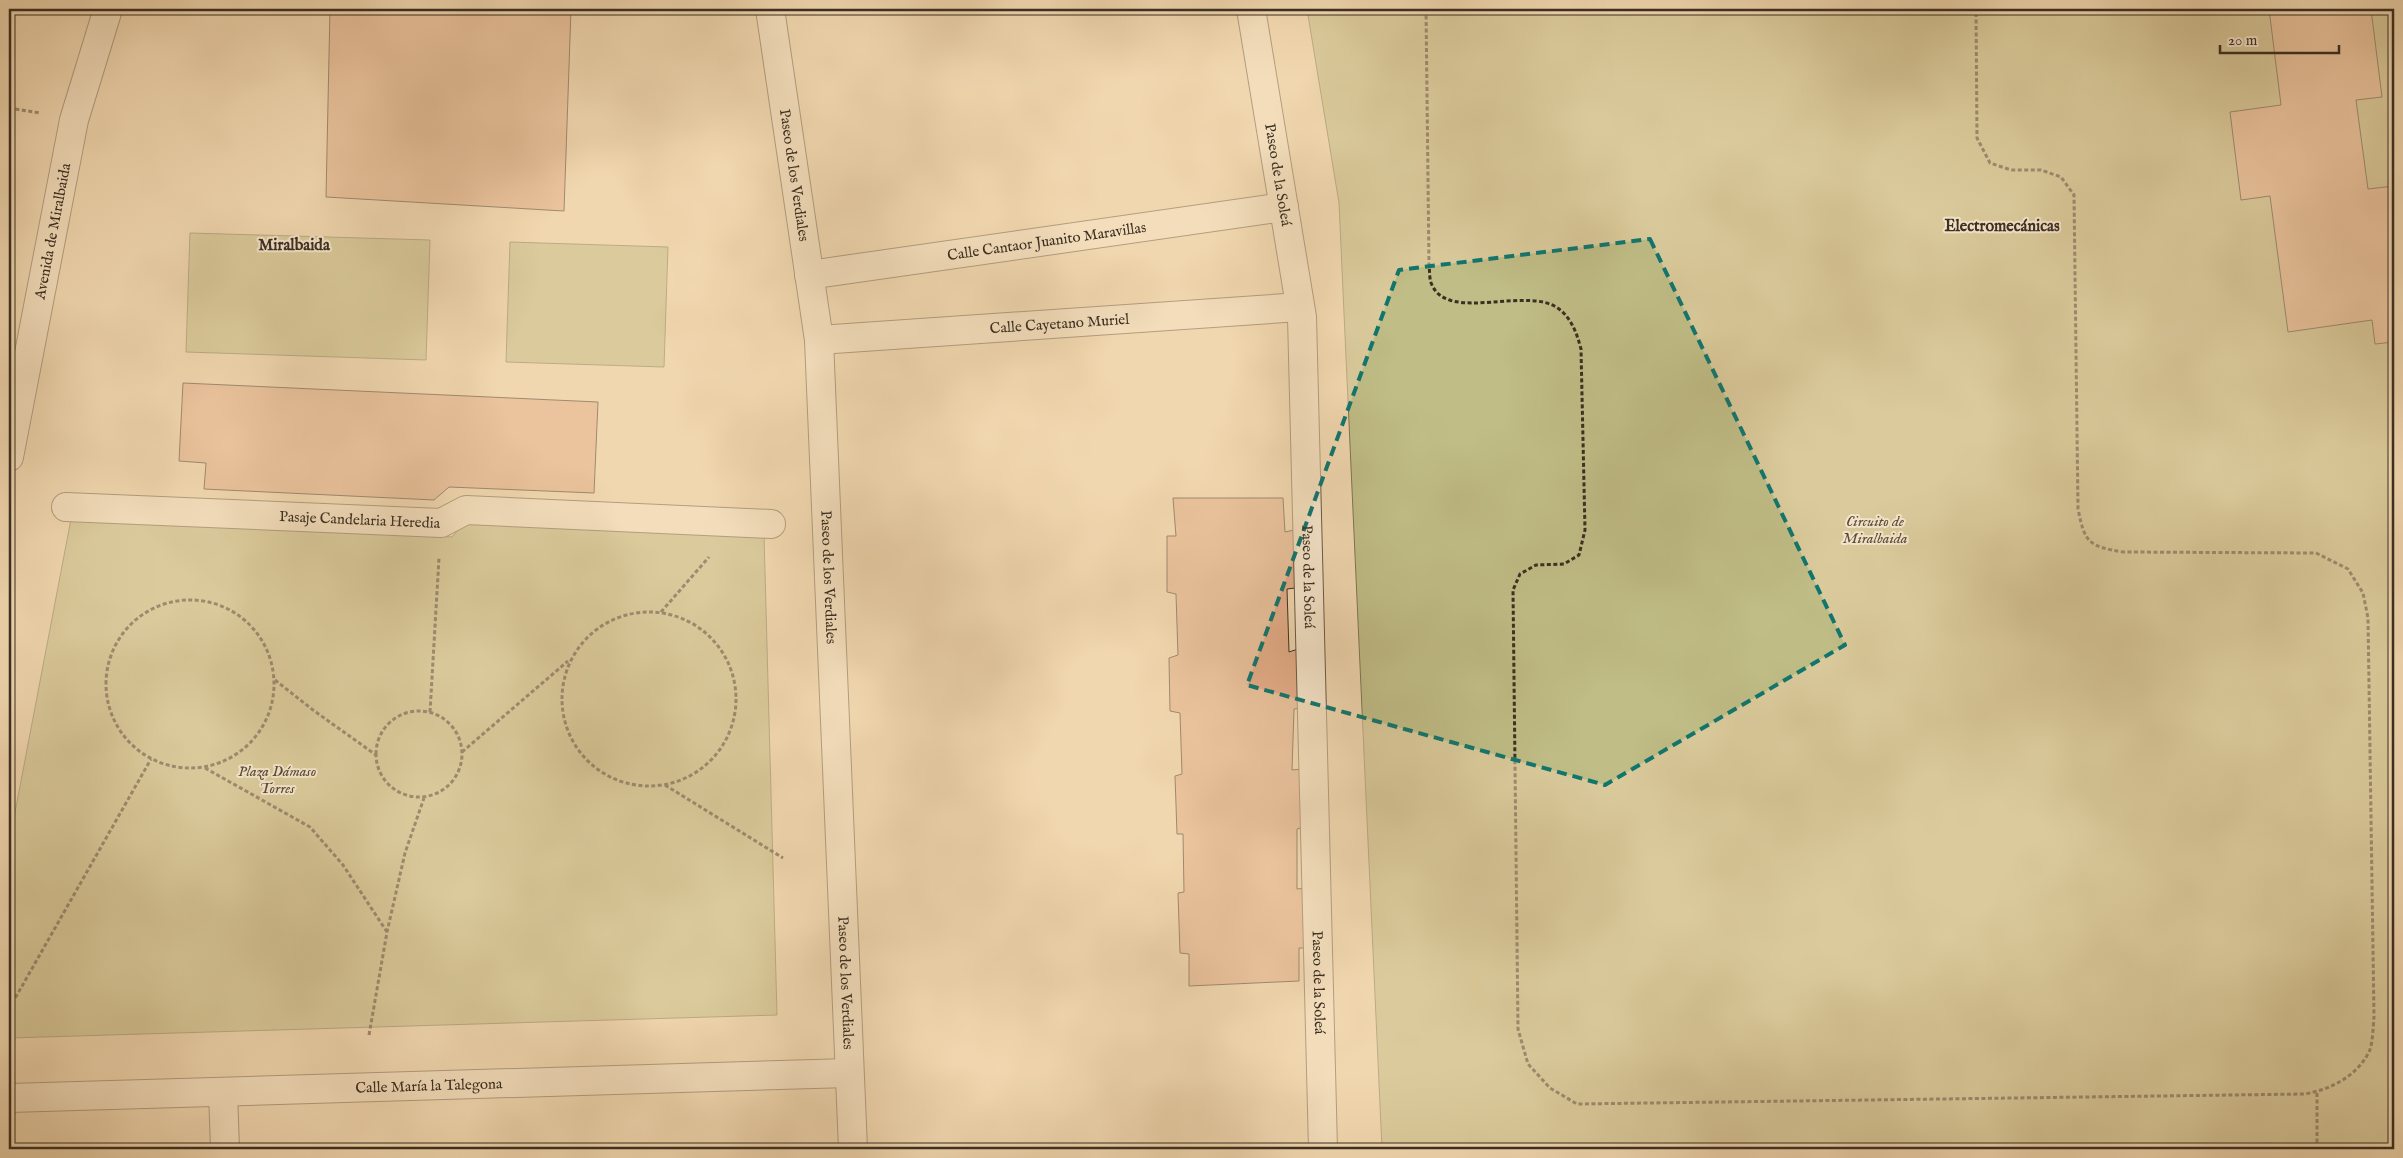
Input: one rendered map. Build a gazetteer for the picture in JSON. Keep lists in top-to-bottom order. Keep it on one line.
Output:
{"streets":{"street":["Paseo de los Verdiales","Paseo de la Soleá","Avenida de Miralbaida","Calle Cantaor Juanito Maravillas","Calle Cayetano Muriel","Pasaje Candelaria Heredia","Calle María la Talegona"]},"crossings":[["Paseo de los Verdiales","Calle Cantaor Juanito Maravillas"],["Paseo de los Verdiales","Calle Cayetano Muriel"],["Paseo de los Verdiales","Calle María la Talegona"],["Paseo de la Soleá","Calle Cantaor Juanito Maravillas"],["Paseo de la Soleá","Calle Cayetano Muriel"]],"districts":["Electromecánicas","Miralbaida"],"parks":["Circuito de Miralbaida","Plaza Dámaso Torres"],"scale_bar":"20 m"}
